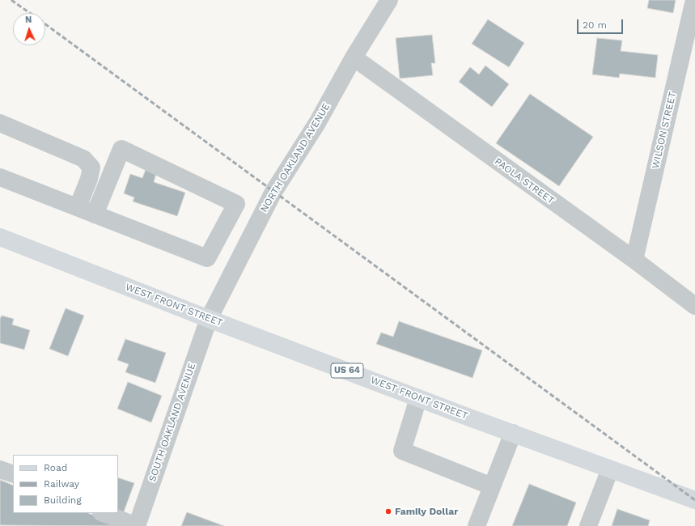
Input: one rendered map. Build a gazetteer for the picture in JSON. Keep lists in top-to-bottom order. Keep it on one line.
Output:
{"streets":{"main road":["WEST FRONT STREET","US 64"],"street":["WILSON STREET","NORTH OAKLAND AVENUE","PAOLA STREET","SOUTH OAKLAND AVENUE"]},"crossings":[["WILSON STREET","PAOLA STREET"],["NORTH OAKLAND AVENUE","PAOLA STREET"],["NORTH OAKLAND AVENUE","WEST FRONT STREET"],["NORTH OAKLAND AVENUE","SOUTH OAKLAND AVENUE"],["WEST FRONT STREET","SOUTH OAKLAND AVENUE"]],"places":["Family Dollar"],"legend":["Road","Railway","Building"],"scale_bar":"20 m","north":"top"}
